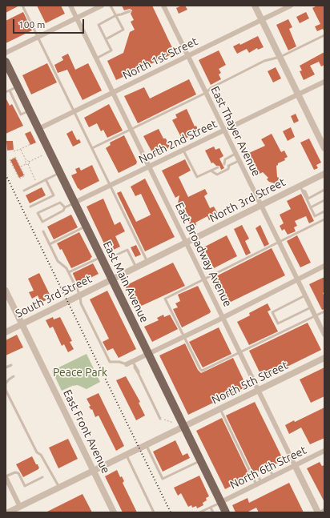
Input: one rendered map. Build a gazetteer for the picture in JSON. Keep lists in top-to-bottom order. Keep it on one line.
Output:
{"streets":{"main road":["East Main Avenue"],"street":["North 1st Street","East Thayer Avenue","North 2nd Street","North 3rd Street","East Broadway Avenue","South 3rd Street","North 5th Street","East Front Avenue","North 6th Street"]},"crossings":[["North 1st Street","East Thayer Avenue"],["North 1st Street","East Broadway Avenue"],["North 1st Street","East Main Avenue"],["East Thayer Avenue","North 2nd Street"],["East Thayer Avenue","North 3rd Street"],["North 2nd Street","East Broadway Avenue"],["North 2nd Street","East Main Avenue"],["North 3rd Street","East Broadway Avenue"],["North 3rd Street","East Main Avenue"],["North 3rd Street","South 3rd Street"],["East Broadway Avenue","North 5th Street"],["East Broadway Avenue","North 6th Street"],["East Main Avenue","South 3rd Street"],["East Main Avenue","North 5th Street"],["East Main Avenue","North 6th Street"],["South 3rd Street","East Front Avenue"],["North 5th Street","East Front Avenue"]],"parks":["Peace Park"],"scale_bar":"100 m"}
